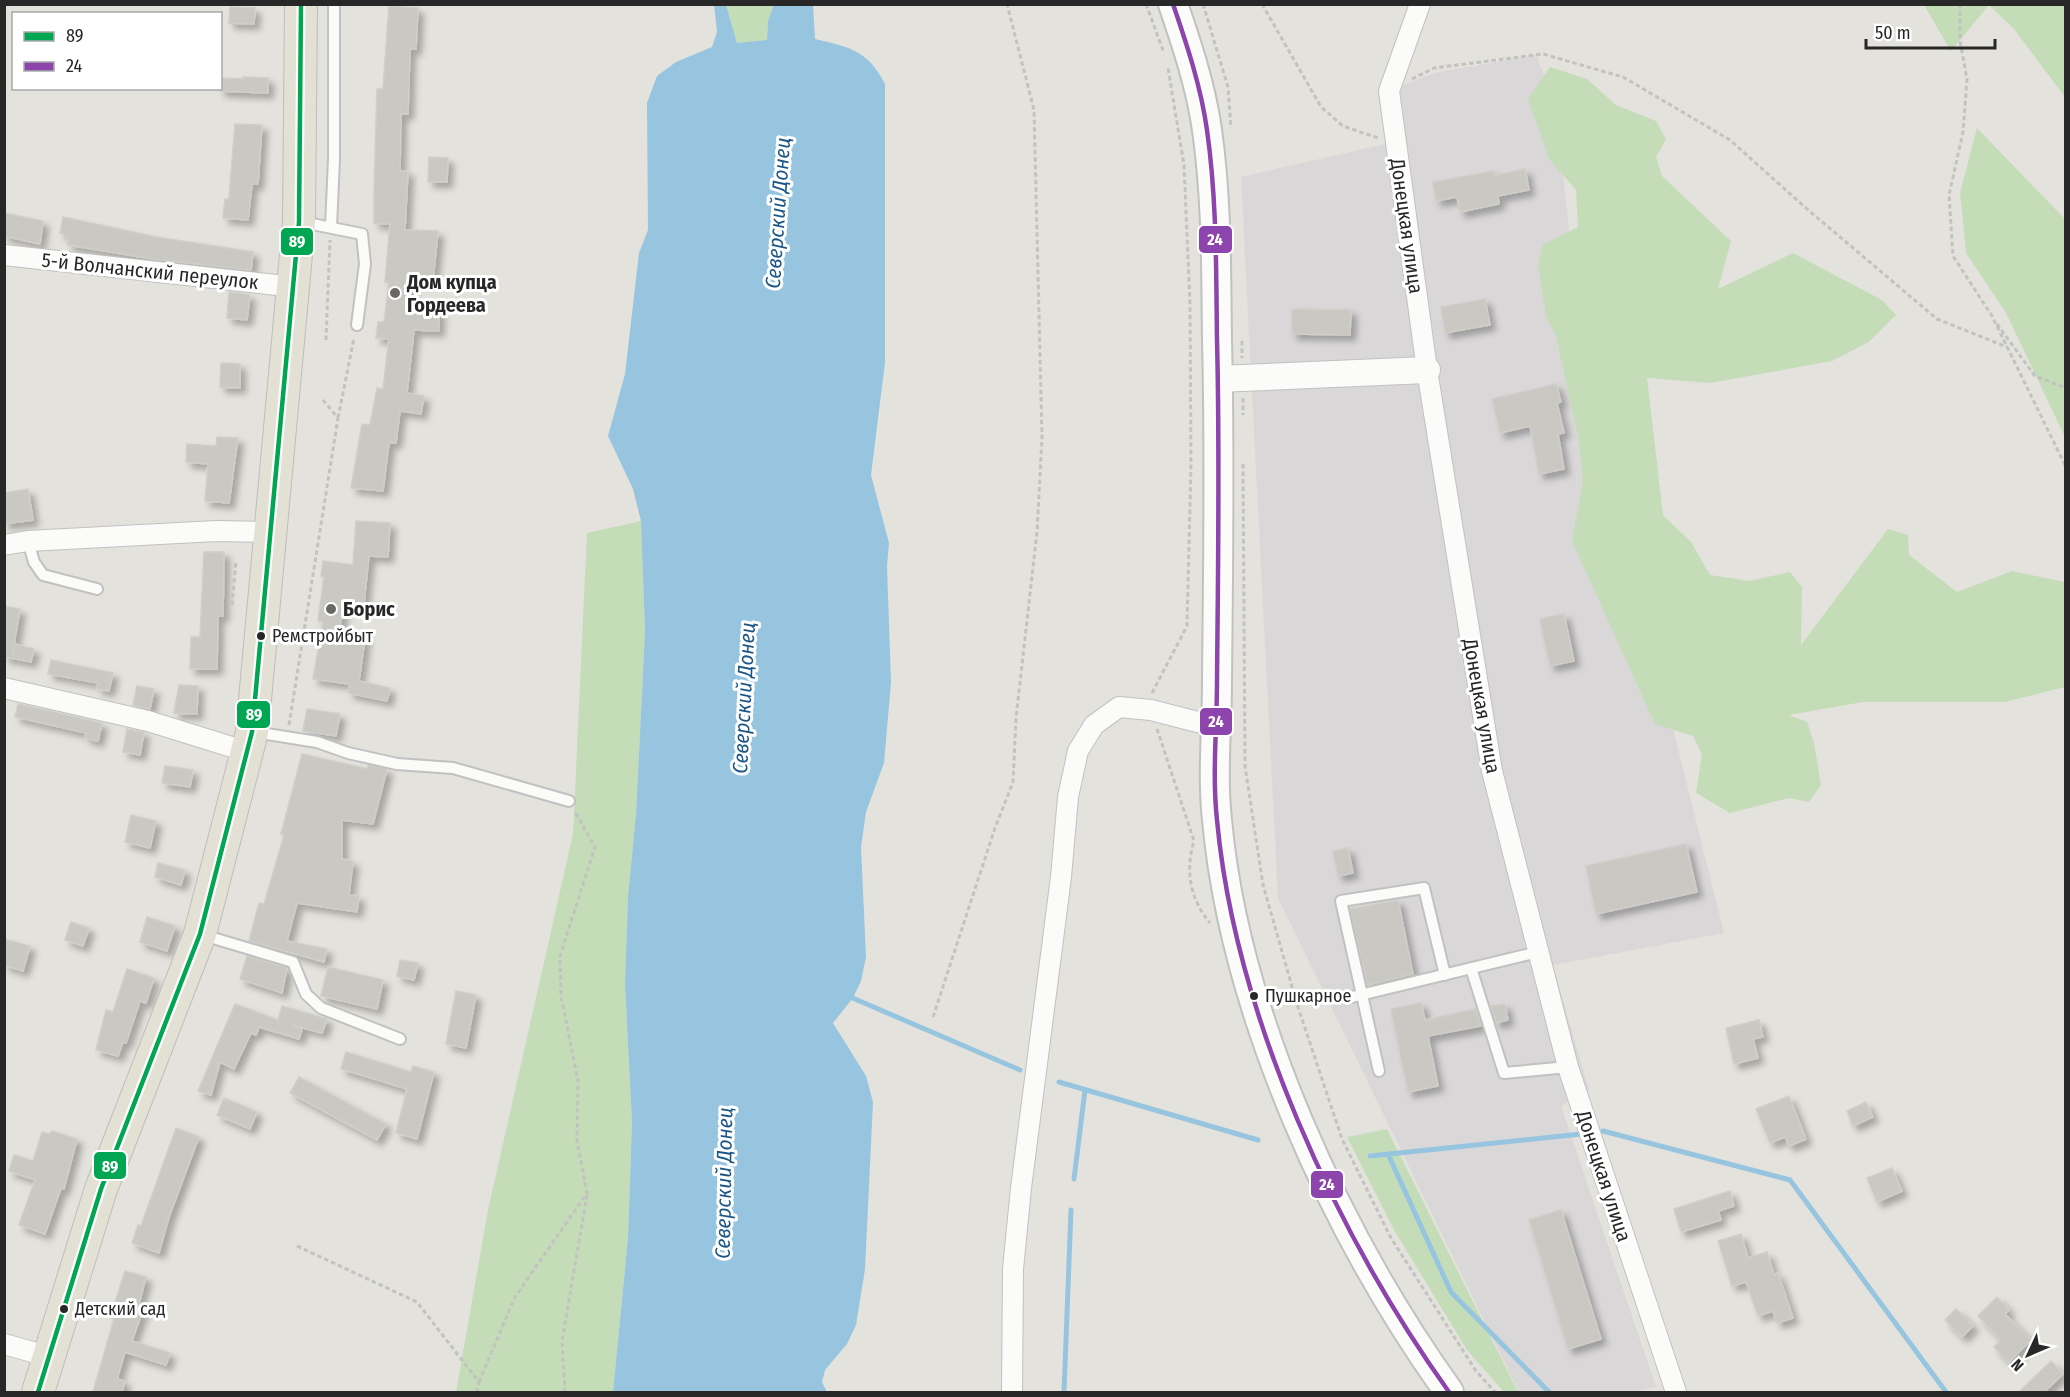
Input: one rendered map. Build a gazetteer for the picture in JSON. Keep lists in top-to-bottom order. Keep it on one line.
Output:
{"streets":{"street":["Донецкая улица","5-й Волчанский переулок"]},"water":["Северский Донец"],"places":["Дом купца Гордеева","Борис","Ремстройбыт","Пушкарное","Детский сад"],"lines":["transit line 89","transit line 24"],"legend":["89","24"],"scale_bar":"50 m","north":"bottom left"}
